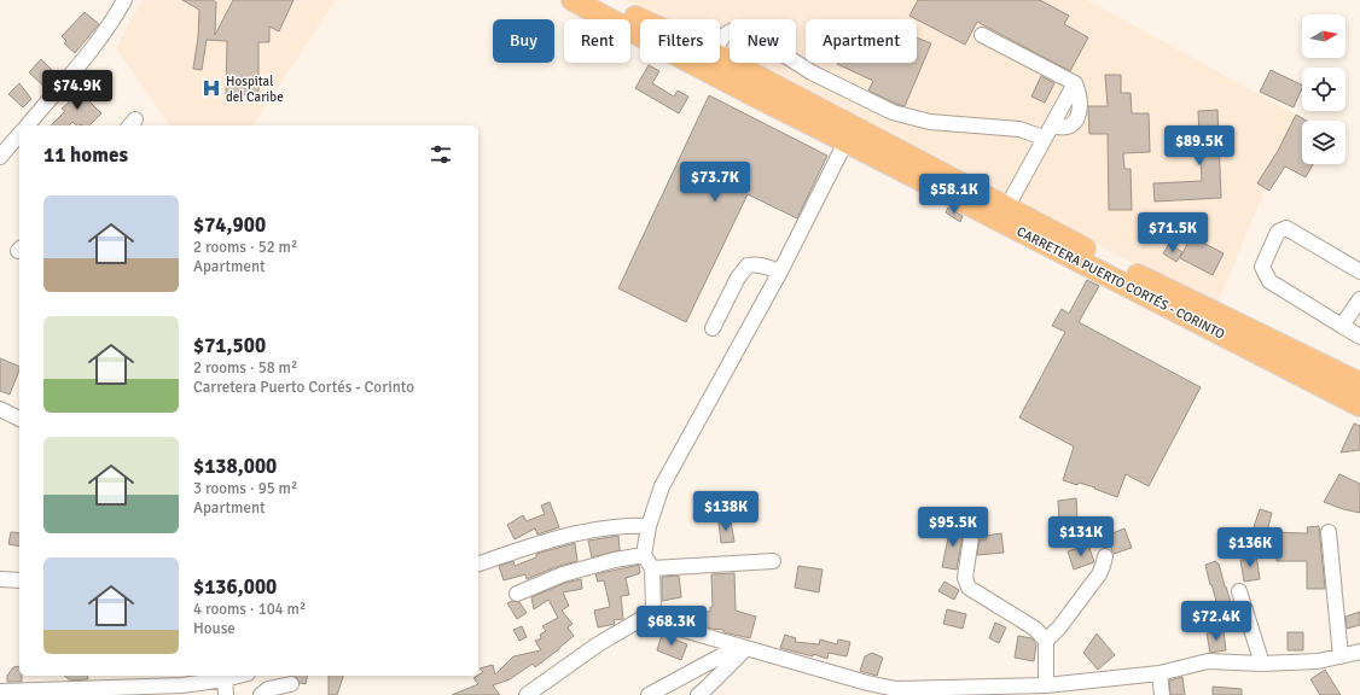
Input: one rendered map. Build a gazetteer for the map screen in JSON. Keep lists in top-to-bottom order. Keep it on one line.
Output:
{"streets":{"highway":["CARRETERA PUERTO CORTÉS - CORINTO"]},"places":{"hospital":["Hospital del Caribe"]},"north":"right","page":{"chip":["Buy","Rent","Filters","New","Apartment"],"price":["$74.9K","$89.5K","$73.7K","$58.1K","$71.5K","$138K","$95.5K","$131K","$136K","$72.4K","$68.3K"],"heading":"11 homes","list":[{"name":"$74,900","note":"2 rooms · 52 m² · Apartment"},{"name":"$71,500","note":"2 rooms · 58 m² · Carretera Puerto Cortés - Corinto"},{"name":"$138,000","note":"3 rooms · 95 m² · Apartment"},{"name":"$136,000","note":"4 rooms · 104 m² · House"}]}}
